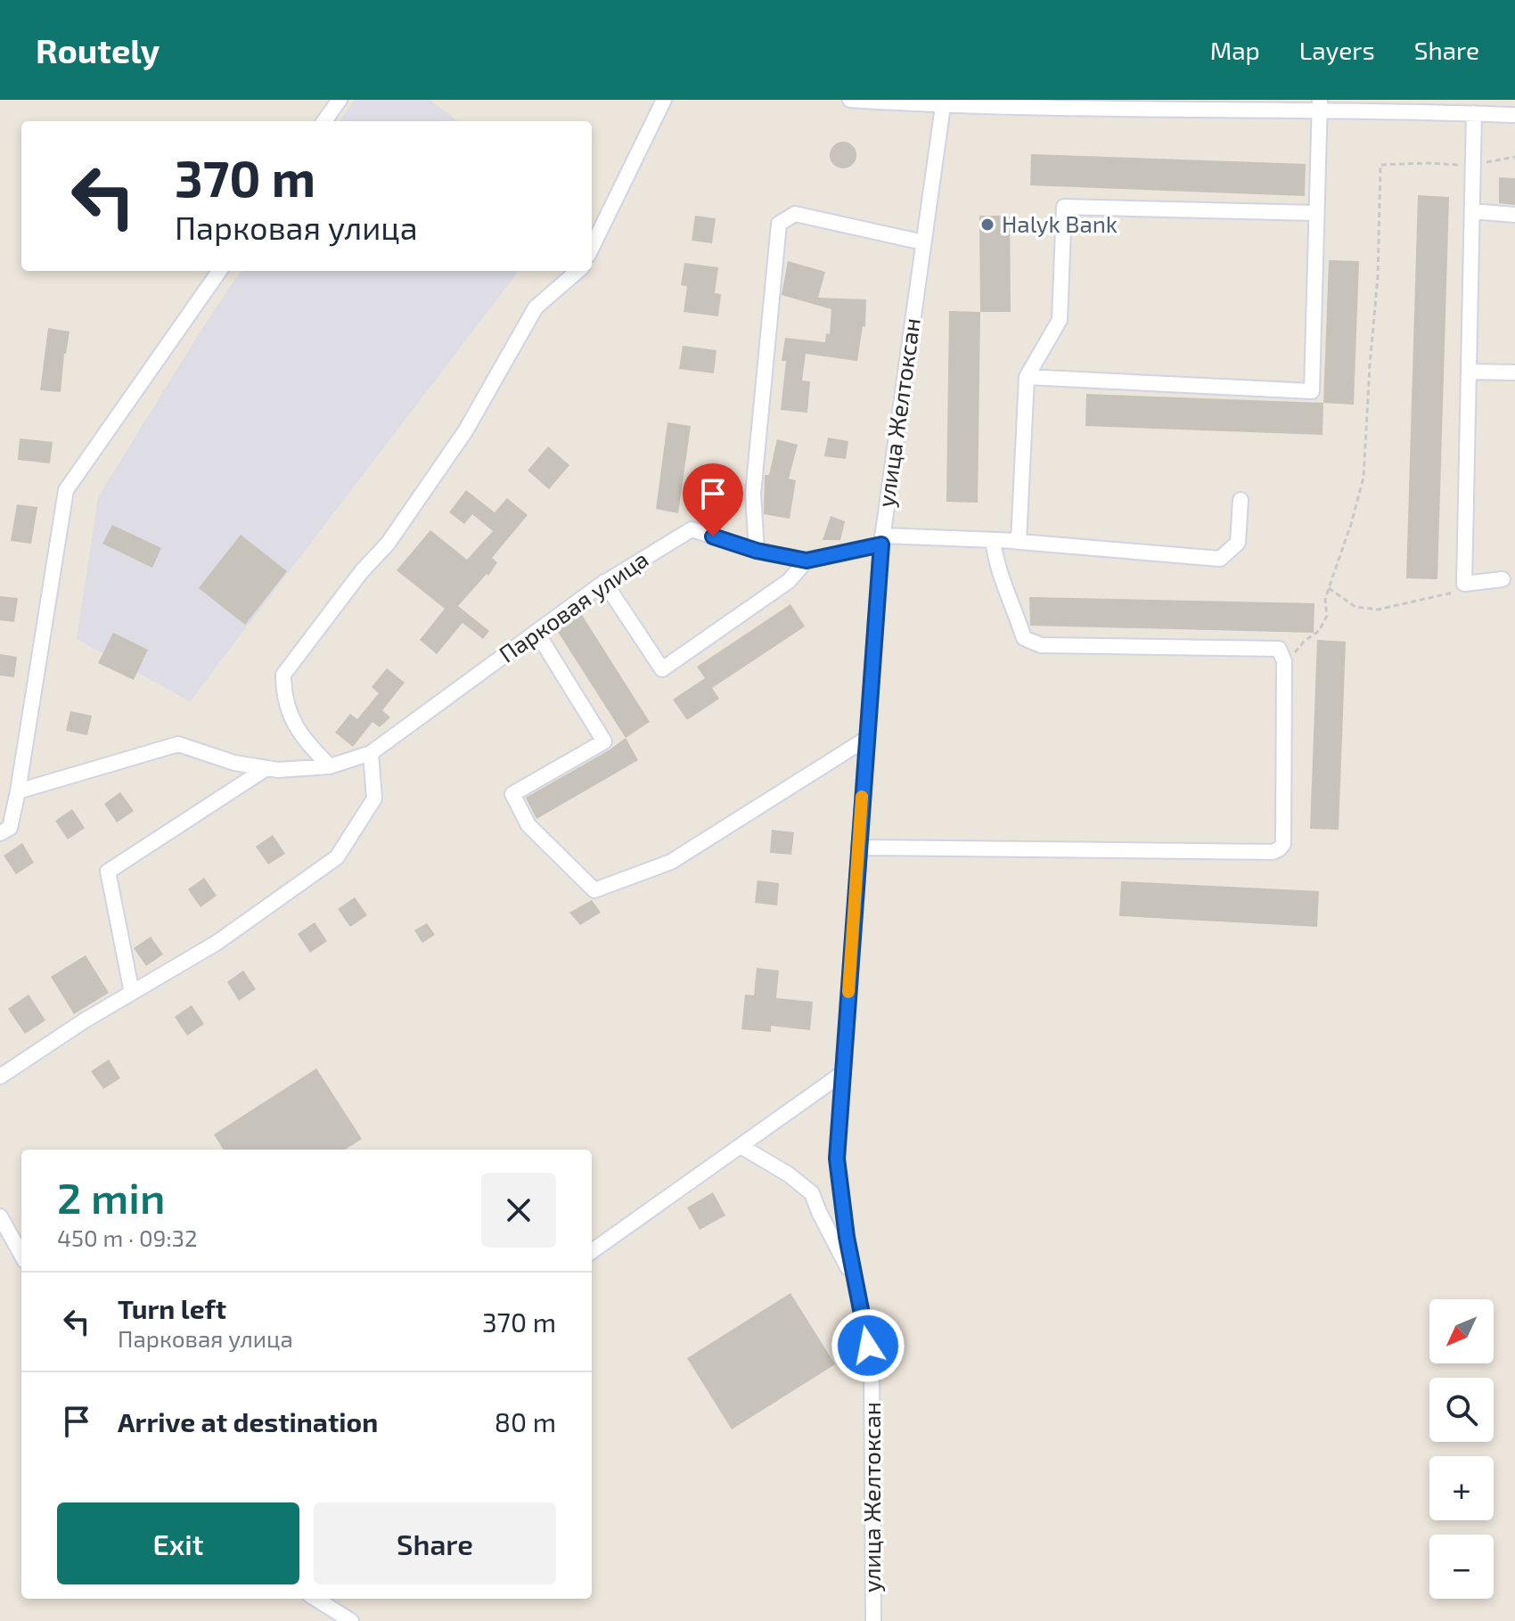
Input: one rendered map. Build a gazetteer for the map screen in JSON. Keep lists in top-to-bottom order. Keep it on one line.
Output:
{"streets":{"street":["улица Желтоксан","Парковая улица"]},"crossings":[["улица Желтоксан","Парковая улица"]],"places":["Halyk Bank"],"north":"bottom left","page":{"header":"Routely","nav":["Map","Layers","Share"],"turn":["370 m","Парковая улица"],"heading":["2 min","450 m · 09:32"],"list":[{"name":"Turn left","note":"Парковая улица","value":"370 m"},{"name":"Arrive at destination","value":"80 m"}],"map_buttons":["+","−"],"buttons":["Exit","Share"]}}
